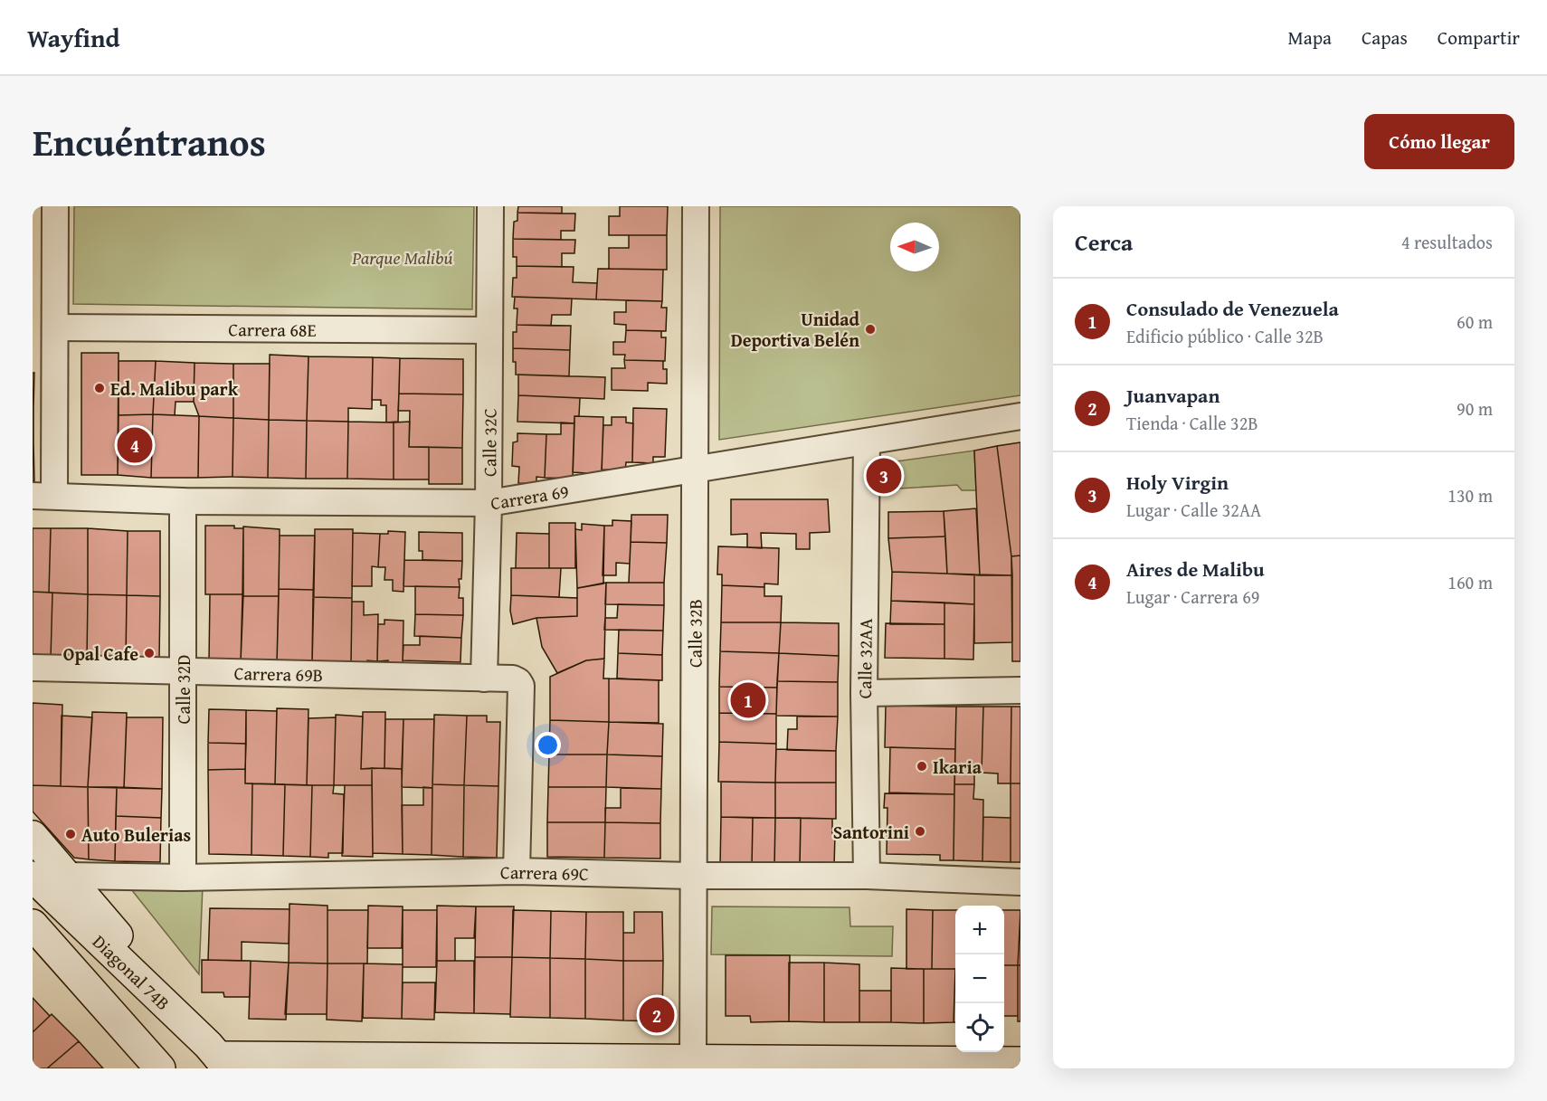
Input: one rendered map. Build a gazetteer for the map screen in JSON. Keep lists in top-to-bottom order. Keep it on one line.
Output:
{"streets":{"main road":["Diagonal 74B"],"street":["Carrera 68E","Calle 32C","Carrera 69","Calle 32B","Calle 32AA","Carrera 69B","Calle 32D","Carrera 69C"]},"crossings":[["Carrera 68E","Calle 32C"],["Calle 32C","Carrera 69"],["Calle 32C","Carrera 69B"],["Carrera 69","Calle 32B"],["Carrera 69","Calle 32AA"],["Carrera 69","Calle 32D"],["Calle 32B","Carrera 69C"],["Calle 32AA","Carrera 69C"],["Carrera 69B","Calle 32D"],["Carrera 69B","Carrera 69C"],["Calle 32D","Carrera 69C"]],"parks":["Parque Malibú"],"places":["Unidad Deportiva Belén","Ed. Malibu park","Opal Cafe","Ikaria","Santorini","Auto Bulerias"],"north":"left","page":{"header":"Wayfind","nav":["Mapa","Capas","Compartir"],"title":"Encuéntranos","buttons":"Cómo llegar","heading":["Cerca","4 resultados"],"list":[{"mark":"1","name":"Consulado de Venezuela","note":"Edificio público · Calle 32B","value":"60 m"},{"mark":"2","name":"Juanvapan","note":"Tienda · Calle 32B","value":"90 m"},{"mark":"3","name":"Holy Virgin","note":"Lugar · Calle 32AA","value":"130 m"},{"mark":"4","name":"Aires de Malibu","note":"Lugar · Carrera 69","value":"160 m"}],"pins":["4","3","1","2"],"map_buttons":["+","−"]}}
